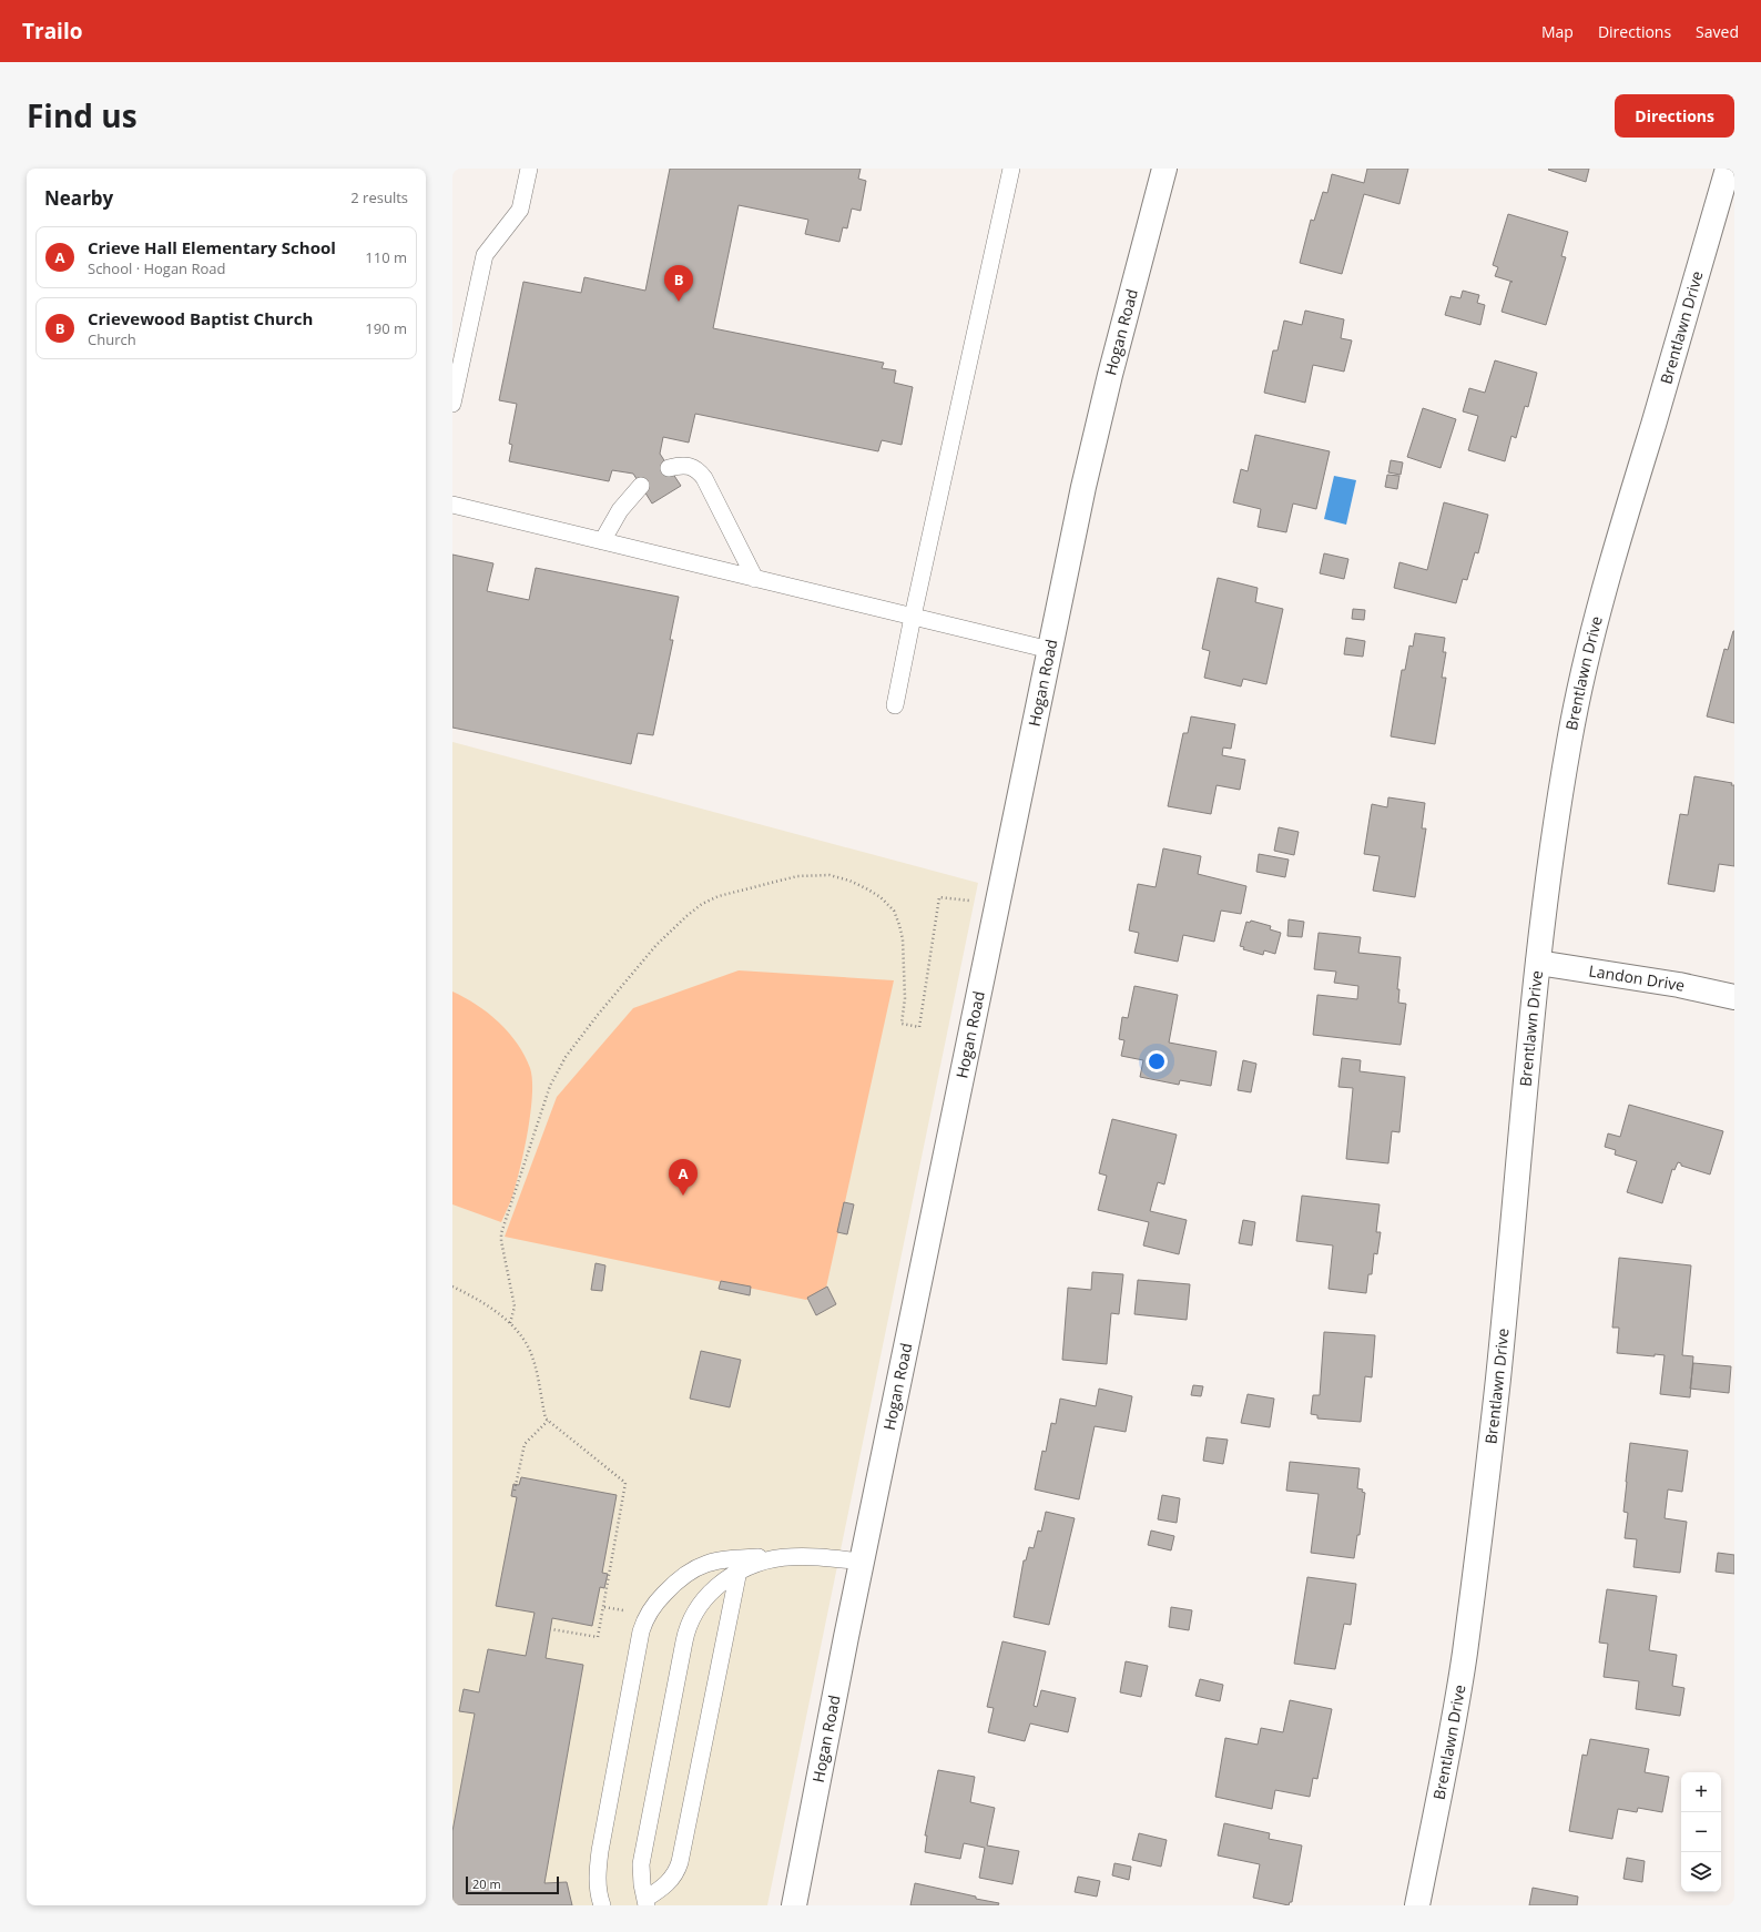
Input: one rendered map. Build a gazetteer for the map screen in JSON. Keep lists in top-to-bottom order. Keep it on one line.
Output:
{"streets":{"street":["Brentlawn Drive","Hogan Road","Landon Drive"]},"crossings":[["Brentlawn Drive","Landon Drive"]],"scale_bar":"20 m","page":{"header":"Trailo","nav":["Map","Directions","Saved"],"title":"Find us","buttons":"Directions","heading":["Nearby","2 results"],"list":[{"mark":"A","name":"Crieve Hall Elementary School","note":"School · Hogan Road","value":"110 m"},{"mark":"B","name":"Crievewood Baptist Church","note":"Church","value":"190 m"}],"pins":["B","A"],"map_buttons":["+","−"],"scale":"20 m"}}
